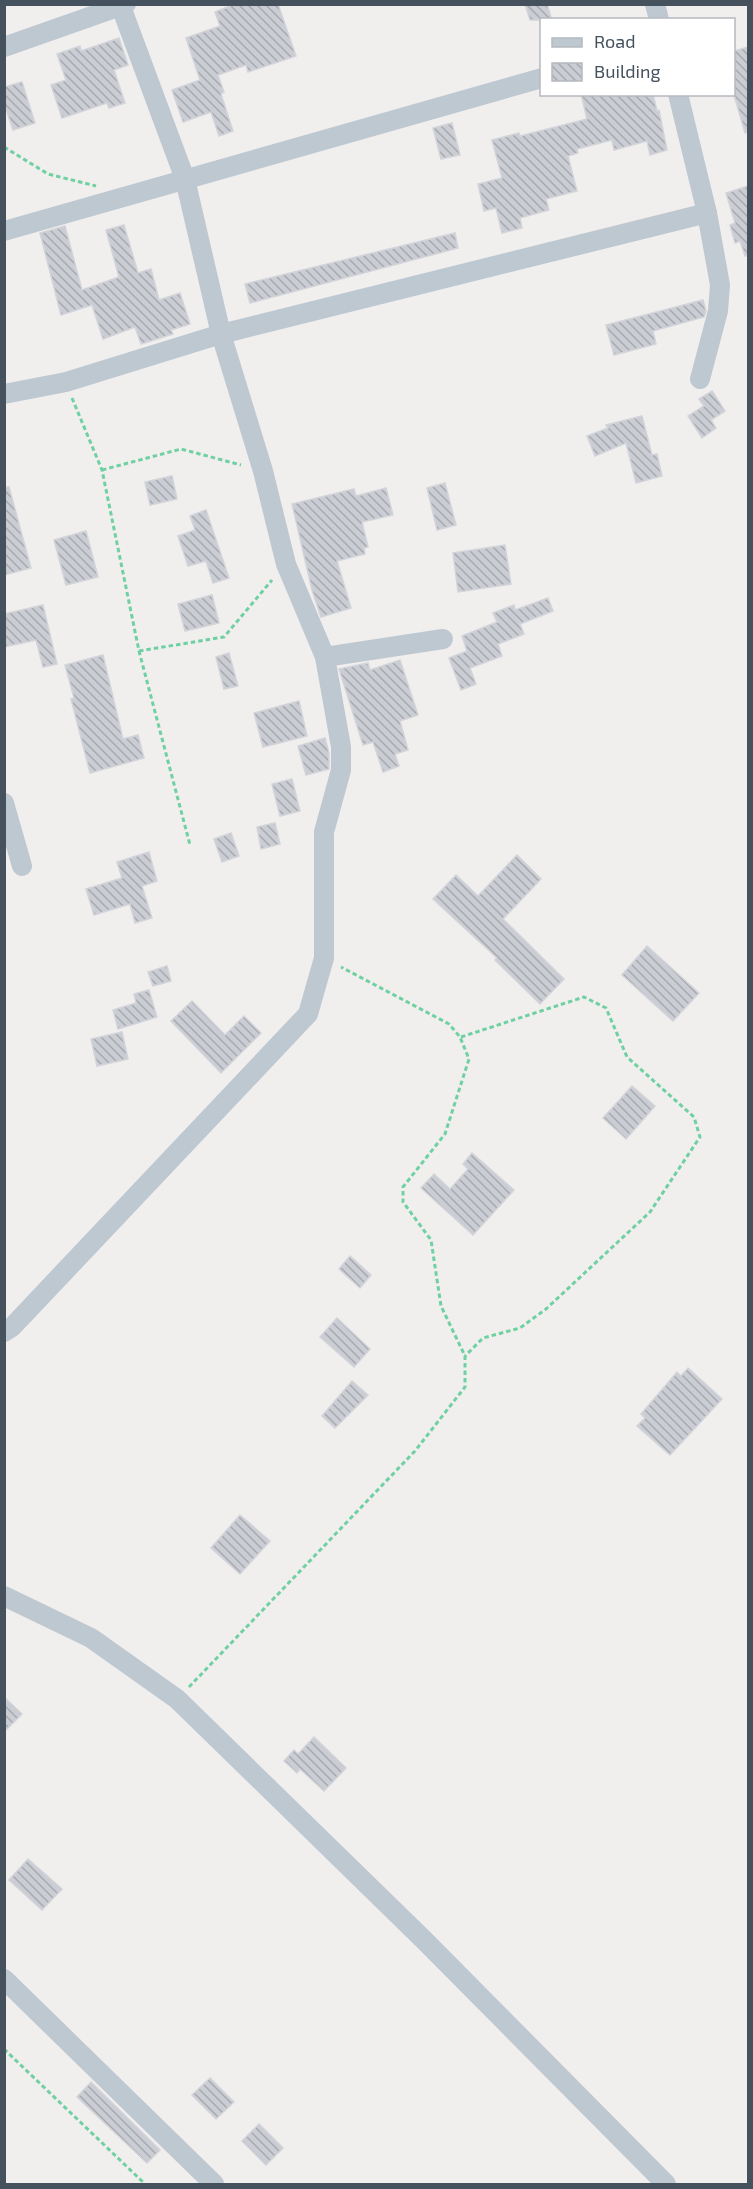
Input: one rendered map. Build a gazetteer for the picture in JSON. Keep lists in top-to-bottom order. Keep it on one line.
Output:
{"legend":["Road","Building"]}
